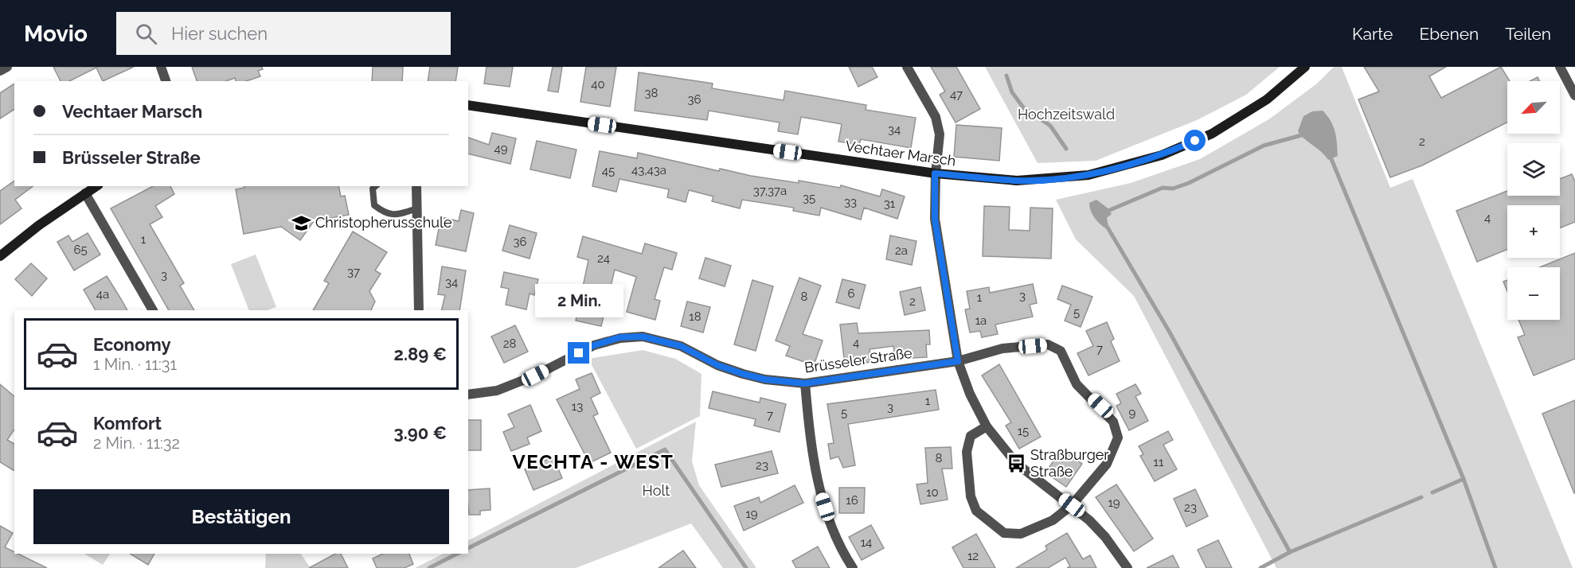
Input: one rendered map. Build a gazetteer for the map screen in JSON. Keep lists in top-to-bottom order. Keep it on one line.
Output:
{"streets":{"street":["Vechtaer Marsch","Brüsseler Straße"]},"districts":["VECHTA - WEST"],"parks":["Hochzeitswald","Holt"],"places":{"school or university":["Christopherusschule"],"bus stop":["Straßburger Straße"]},"house_numbers":["40","38","47","36","34","2","49","43,43a","45","37,37a","35","33","31","4","1","36","65","2a","24","37","3","34","6","4a","3","8","1","2","5","18","1a","4","28","7","1","13","3","5","9","7","15","8","11","23","10","16","19","23","19","14","12"],"north":"bottom left","page":{"header":"Movio","search":"Hier suchen","nav":["Karte","Ebenen","Teilen"],"map_buttons":["+","−"],"banner":["Vechtaer Marsch","Brüsseler Straße"],"bubble":"2 Min.","list":[{"name":"Economy","note":"1 Min. · 11:31","value":"2.89 €"},{"name":"Komfort","note":"2 Min. · 11:32","value":"3.90 €"}],"buttons":"Bestätigen"}}
